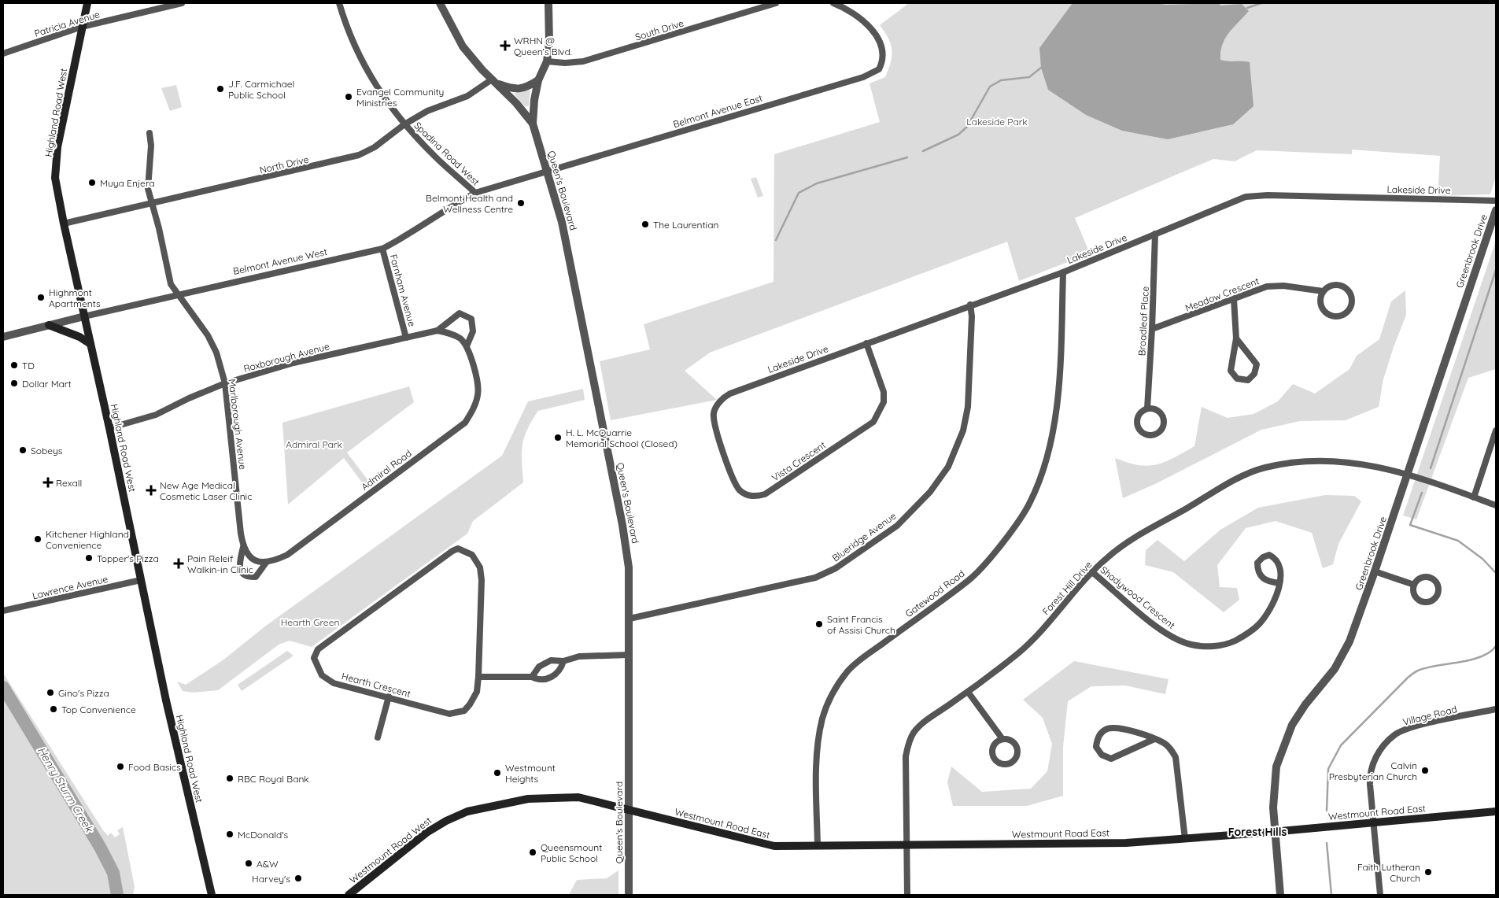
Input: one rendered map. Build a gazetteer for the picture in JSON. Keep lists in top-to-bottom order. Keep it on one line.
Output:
{"streets":{"main road":["Highland Road West","Westmount Road East","Westmount Road West"],"street":["Patricia Avenue","South Drive","Belmont Avenue East","Spadina Road West","North Drive","Lakeside Drive","Queen's Boulevard","Greenbrook Drive","Belmont Avenue West","Farnham Avenue","Meadow Crescent","Broadleaf Place","Roxborough Avenue","Marlborough Avenue","Vista Crescent","Admiral Road","Blueridge Avenue","Lawrence Avenue","Forest Hill Drive","Gatewood Road","Shadywood Crescent","Hearth Crescent","Village Road"]},"crossings":[["Patricia Avenue","Highland Road West"],["South Drive","Queen's Boulevard"],["Belmont Avenue East","Queen's Boulevard"],["Belmont Avenue East","Belmont Avenue West"],["Highland Road West","North Drive"],["Highland Road West","Belmont Avenue West"],["Highland Road West","Roxborough Avenue"],["Highland Road West","Lawrence Avenue"],["Spadina Road West","North Drive"],["Spadina Road West","Belmont Avenue West"],["North Drive","Queen's Boulevard"],["North Drive","Marlborough Avenue"],["Lakeside Drive","Broadleaf Place"],["Lakeside Drive","Vista Crescent"],["Lakeside Drive","Blueridge Avenue"],["Lakeside Drive","Gatewood Road"],["Queen's Boulevard","Belmont Avenue West"],["Queen's Boulevard","Blueridge Avenue"],["Queen's Boulevard","Westmount Road East"],["Queen's Boulevard","Westmount Road West"],["Greenbrook Drive","Forest Hill Drive"],["Greenbrook Drive","Westmount Road East"],["Belmont Avenue West","Farnham Avenue"],["Belmont Avenue West","Marlborough Avenue"],["Farnham Avenue","Roxborough Avenue"],["Meadow Crescent","Broadleaf Place"],["Roxborough Avenue","Marlborough Avenue"],["Marlborough Avenue","Admiral Road"],["Forest Hill Drive","Shadywood Crescent"],["Forest Hill Drive","Westmount Road East"],["Gatewood Road","Westmount Road East"],["Village Road","Westmount Road East"],["Westmount Road East","Westmount Road West"]],"districts":["Forest Hills"],"water":["Henry Sturm Creek"],"parks":["Lakeside Park","Admiral Park","Hearth Green"],"places":{"health":["WRHN @ Queen’s Blvd.","Rexall","New Age Medical Cosmetic Laser Clinic","Pain Releif Walkin-in Clinic"],"other":["J.F. Carmichael Public School","Evangel Community Ministries","Muya Enjera","Belmont Health and Wellness Centre","The Laurentian","Highmont Apartments","TD","Dollar Mart","H. L. McQuarrie Memorial School (Closed)","Sobeys","Kitchener Highland Convenience","Topper's Pizza","Saint Francis of Assisi Church","Gino's Pizza","Top Convenience","Food Basics","Calvin Presbyterian Church","Westmount Heights","RBC Royal Bank","McDonald's","Queensmount Public School","A&W","Faith Lutheran Church","Harvey's"]}}
